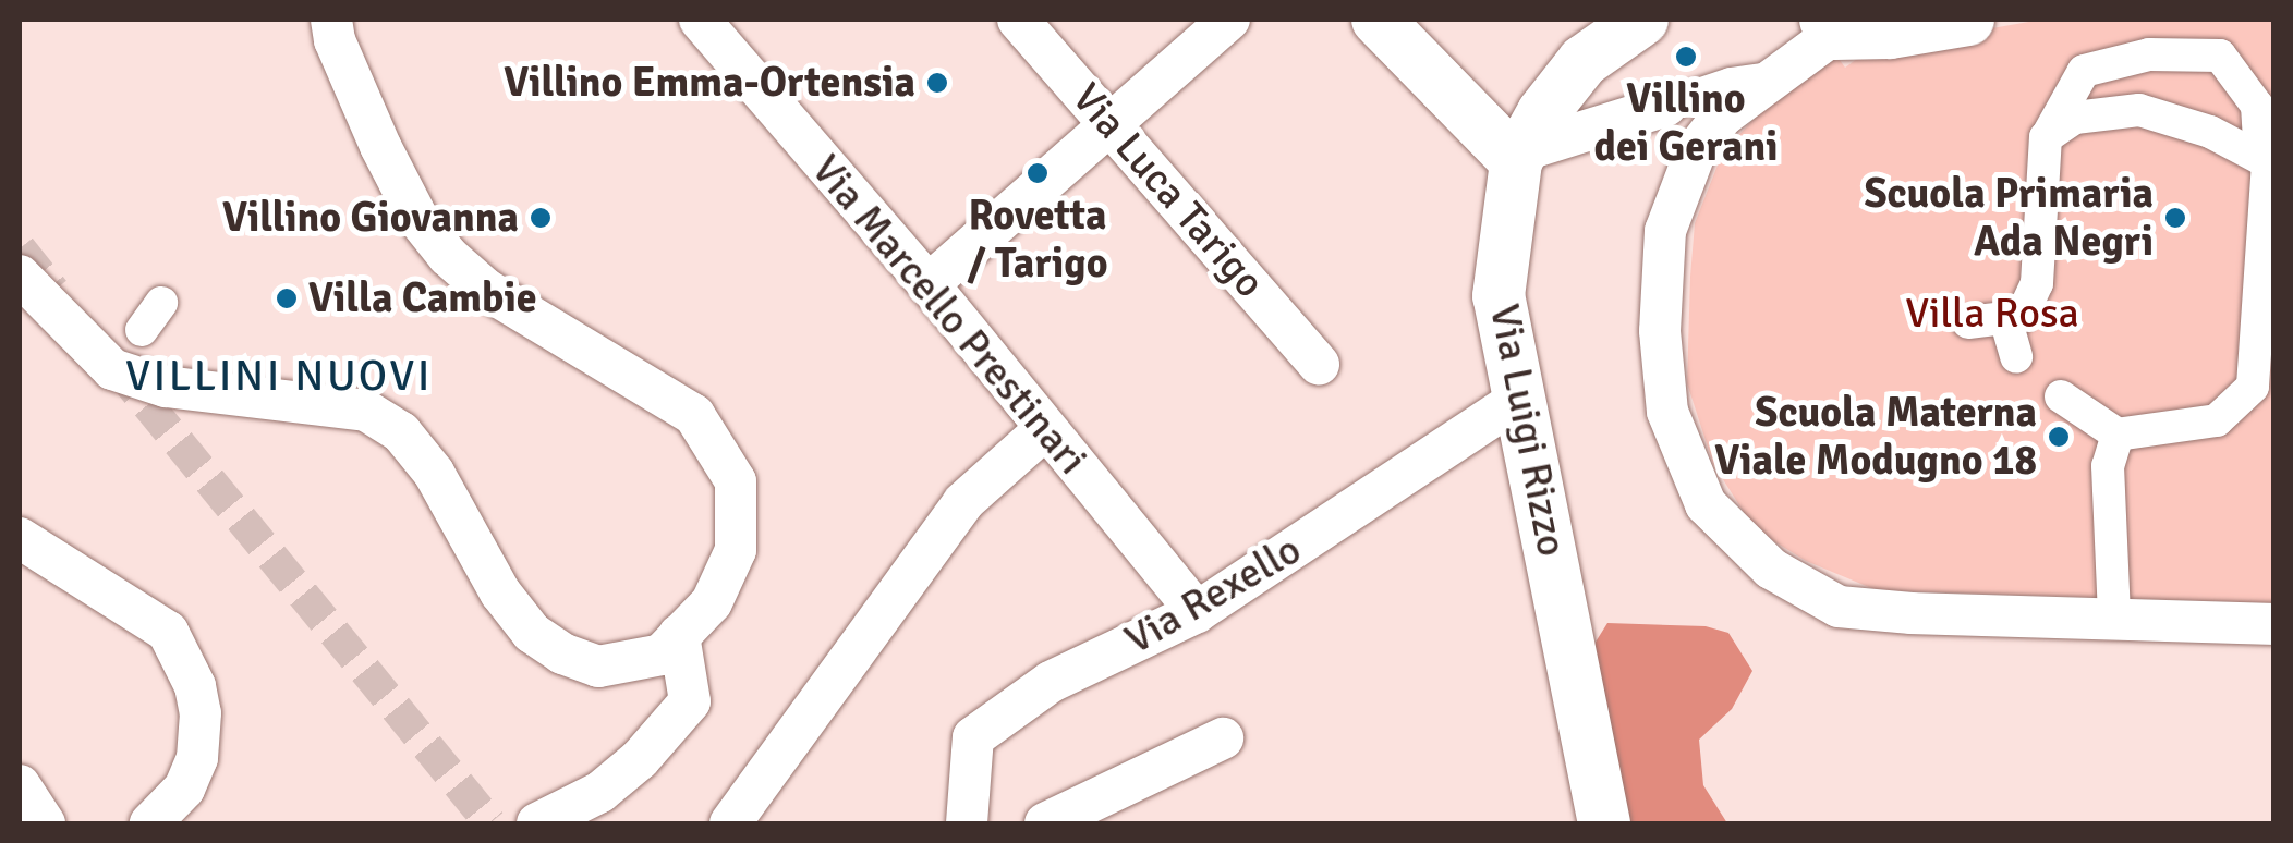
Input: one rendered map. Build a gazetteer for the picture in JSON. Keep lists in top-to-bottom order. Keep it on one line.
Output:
{"streets":{"street":["Via Luca Tarigo","Via Marcello Prestinari","Via Luigi Rizzo","Via Rexello"]},"crossings":[["Via Marcello Prestinari","Via Rexello"],["Via Luigi Rizzo","Via Rexello"]],"districts":["VILLINI NUOVI"],"parks":["Villa Rosa"],"places":["Villino dei Gerani","Villino Emma-Ortensia","Rovetta / Tarigo","Villino Giovanna","Scuola Primaria Ada Negri","Villa Cambie","Scuola Materna Viale Modugno 18"]}
